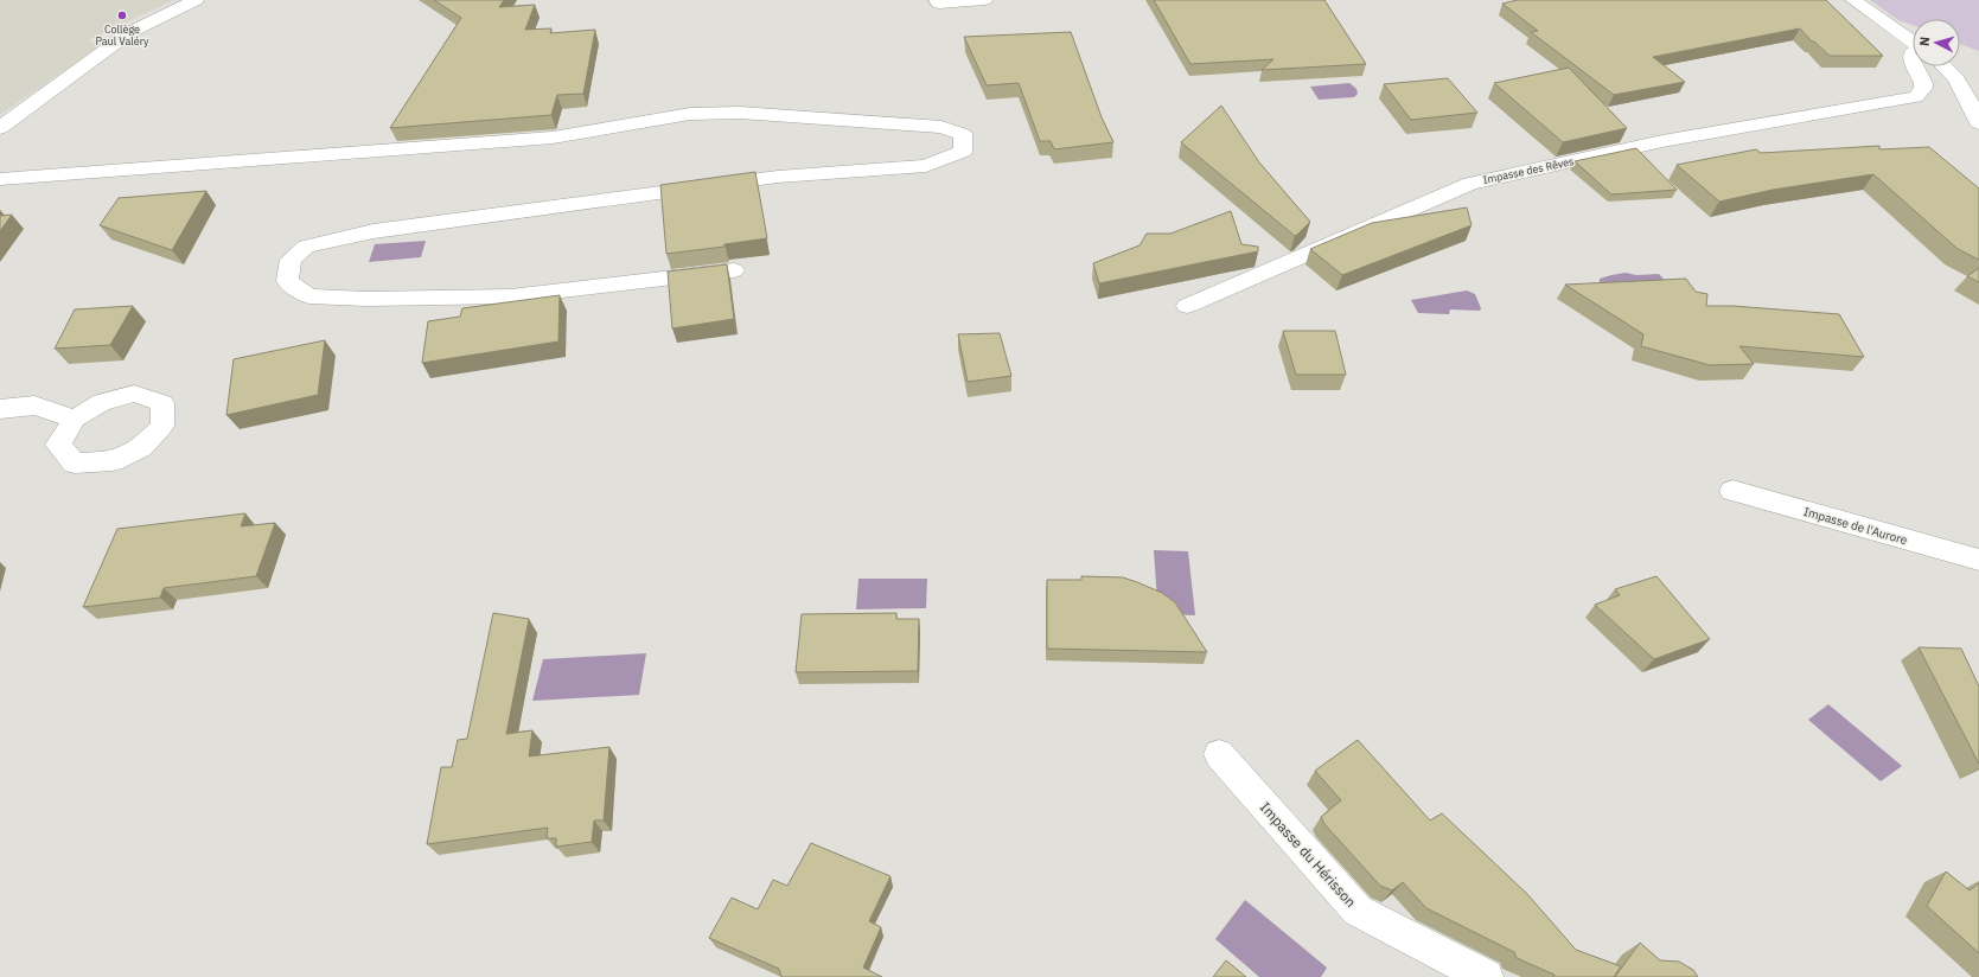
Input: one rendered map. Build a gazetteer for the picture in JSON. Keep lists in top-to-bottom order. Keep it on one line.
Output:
{"streets":{"street":["Impasse des Rêves","Impasse de l'Aurore","Impasse du Hérisson"]},"places":["Collège Paul Valéry"],"north":"left"}
